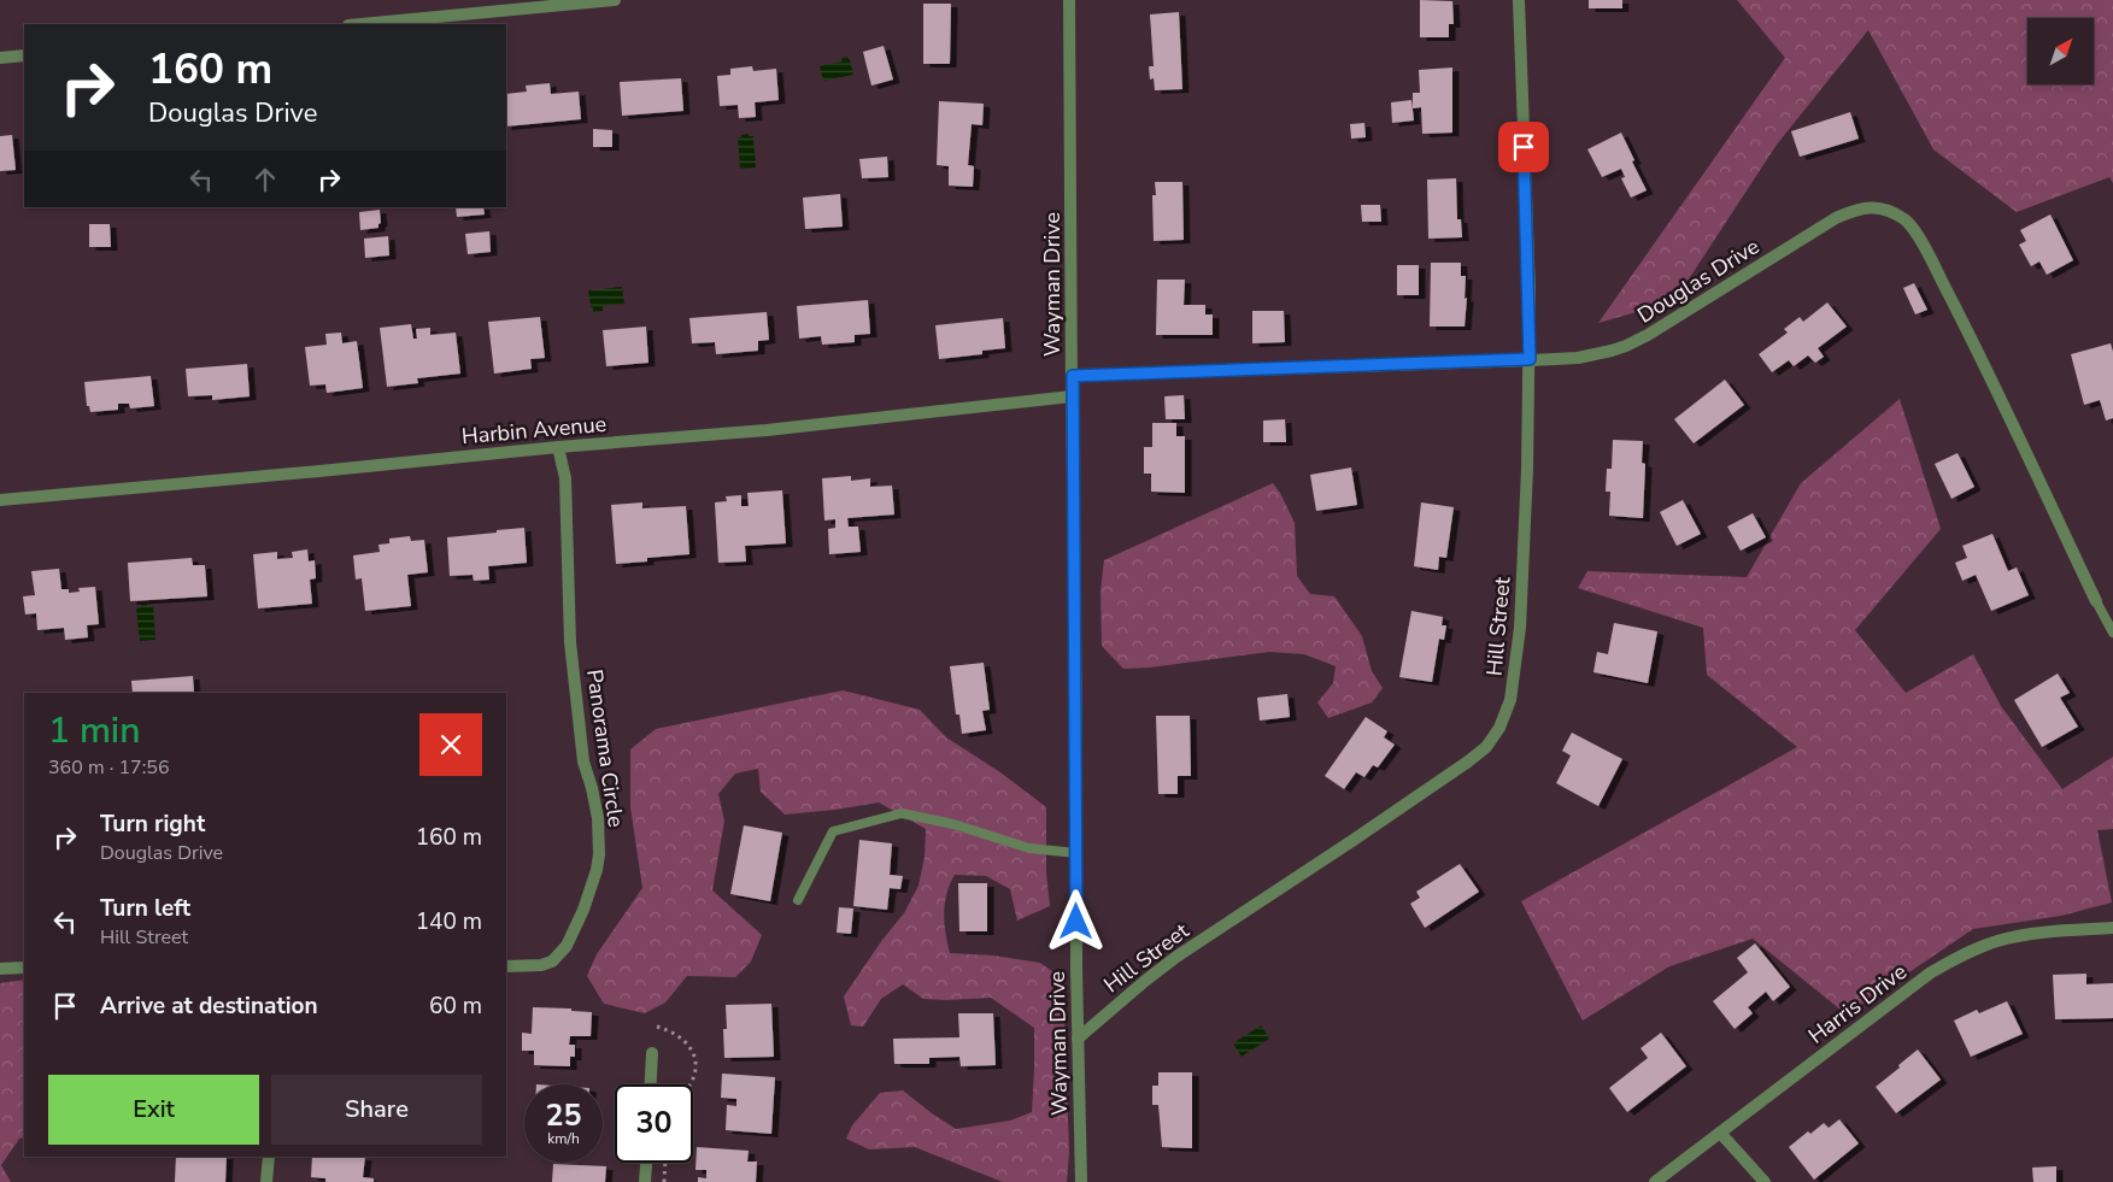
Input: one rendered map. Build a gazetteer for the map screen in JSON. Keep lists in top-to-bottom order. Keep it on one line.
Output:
{"streets":{"street":["Douglas Drive","Wayman Drive","Harbin Avenue","Hill Street","Panorama Circle","Harris Drive"]},"crossings":[["Douglas Drive","Wayman Drive"],["Douglas Drive","Hill Street"],["Wayman Drive","Harbin Avenue"],["Wayman Drive","Hill Street"],["Harbin Avenue","Panorama Circle"]],"north":"top right","page":{"turn":["160 m","Douglas Drive"],"heading":["1 min","360 m · 17:56"],"list":[{"name":"Turn right","note":"Douglas Drive","value":"160 m"},{"name":"Turn left","note":"Hill Street","value":"140 m"},{"name":"Arrive at destination","value":"60 m"}],"buttons":["Exit","Share"],"speed":"25 km/h","limit":"30"}}
